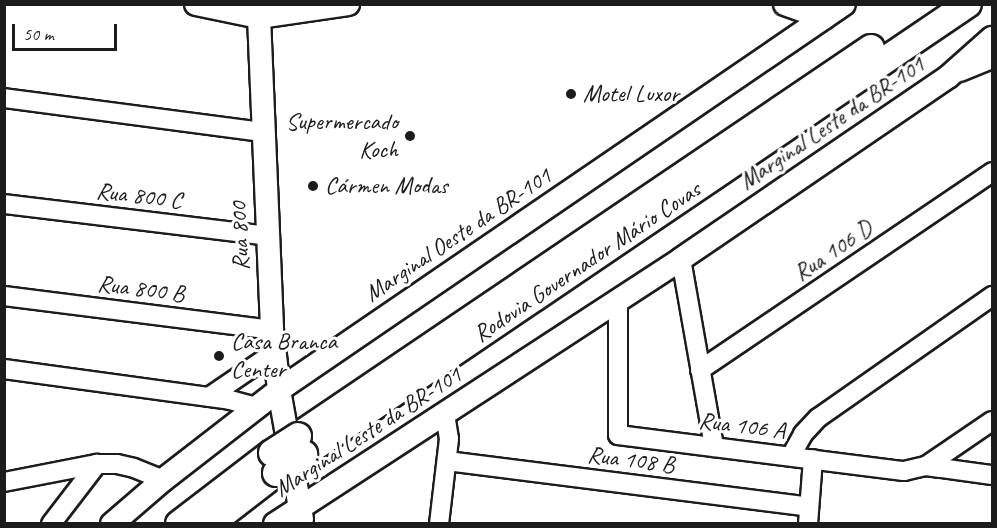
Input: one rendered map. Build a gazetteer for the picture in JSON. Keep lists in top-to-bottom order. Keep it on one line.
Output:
{"streets":{"highway":["Rodovia Governador Mário Covas"],"main road":["Marginal Leste da BR-101","Marginal Oeste da BR-101","Rua 800"],"street":["Rua 800 C","Rua 106 D","Rua 800 B","Rua 106 A","Rua 108 B"]},"crossings":[["Marginal Leste da BR-101","Rua 800"],["Marginal Leste da BR-101","Rua 106 A"],["Rua 800 C","Rua 800"],["Marginal Oeste da BR-101","Rua 800"],["Rua 800","Rodovia Governador Mário Covas"],["Rua 800","Rua 800 B"]],"places":["Motel Luxor","Supermercado Koch","Cármen Modas","Casa Branca Center"],"scale_bar":"50 m"}
